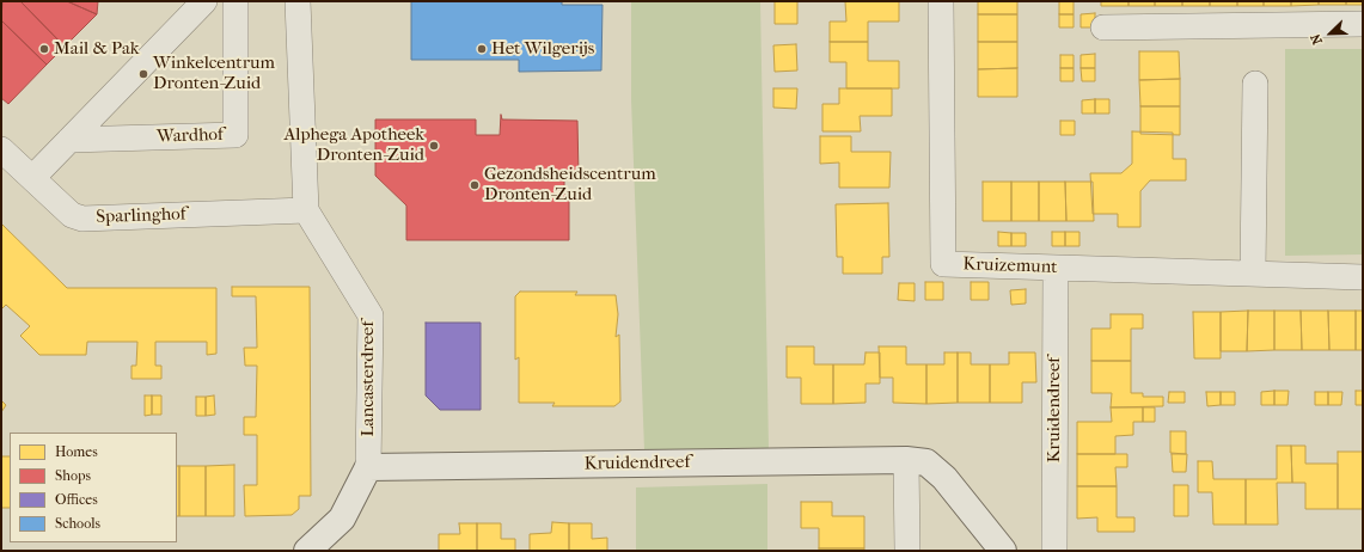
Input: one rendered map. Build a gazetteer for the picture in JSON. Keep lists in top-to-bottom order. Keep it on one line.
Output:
{"streets":{"street":["Wardhof","Sparlinghof","Kruizemunt","Lancasterdreef","Kruidendreef"]},"crossings":[["Sparlinghof","Lancasterdreef"],["Kruizemunt","Kruidendreef"],["Lancasterdreef","Kruidendreef"]],"places":["Mail & Pak","Het Wilgerijs","Winkelcentrum Dronten-Zuid","Alphega Apotheek Dronten-Zuid","Gezondsheidscentrum Dronten-Zuid"],"legend":["Homes","Shops","Offices","Schools"],"north":"bottom left"}
